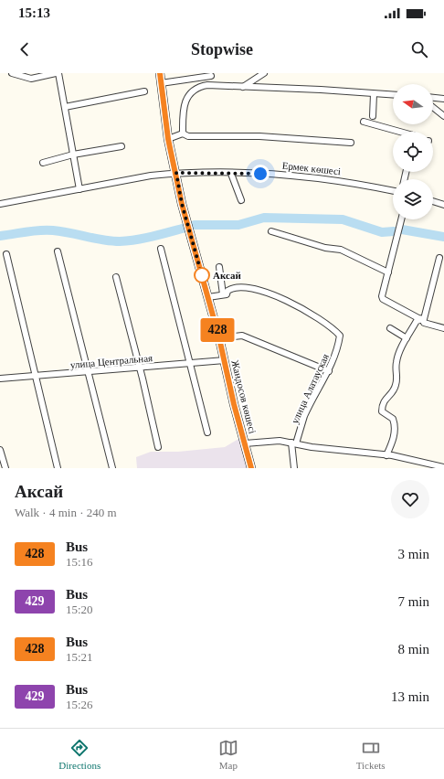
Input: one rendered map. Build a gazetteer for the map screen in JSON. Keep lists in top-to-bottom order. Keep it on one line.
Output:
{"streets":{"main road":["Жандосов көшесі"],"street":["Ермек көшесі","улица Центральная","улица Алатауская"]},"crossings":[["Ермек көшесі","Жандосов көшесі"],["улица Центральная","Жандосов көшесі"],["улица Алатауская","Жандосов көшесі"]],"places":["Аксай"],"lines":["bus line 428"],"north":"left","page":{"status":"15:13","header":"Stopwise","on_map":"428","heading":["Аксай","Walk · 4 min · 240 m"],"list":[{"mark":"428","name":"Bus","note":"15:16","value":"3 min"},{"mark":"429","name":"Bus","note":"15:20","value":"7 min"},{"mark":"428","name":"Bus","note":"15:21","value":"8 min"},{"mark":"429","name":"Bus","note":"15:26","value":"13 min"}],"tabs":["Directions","Map","Tickets"]}}
